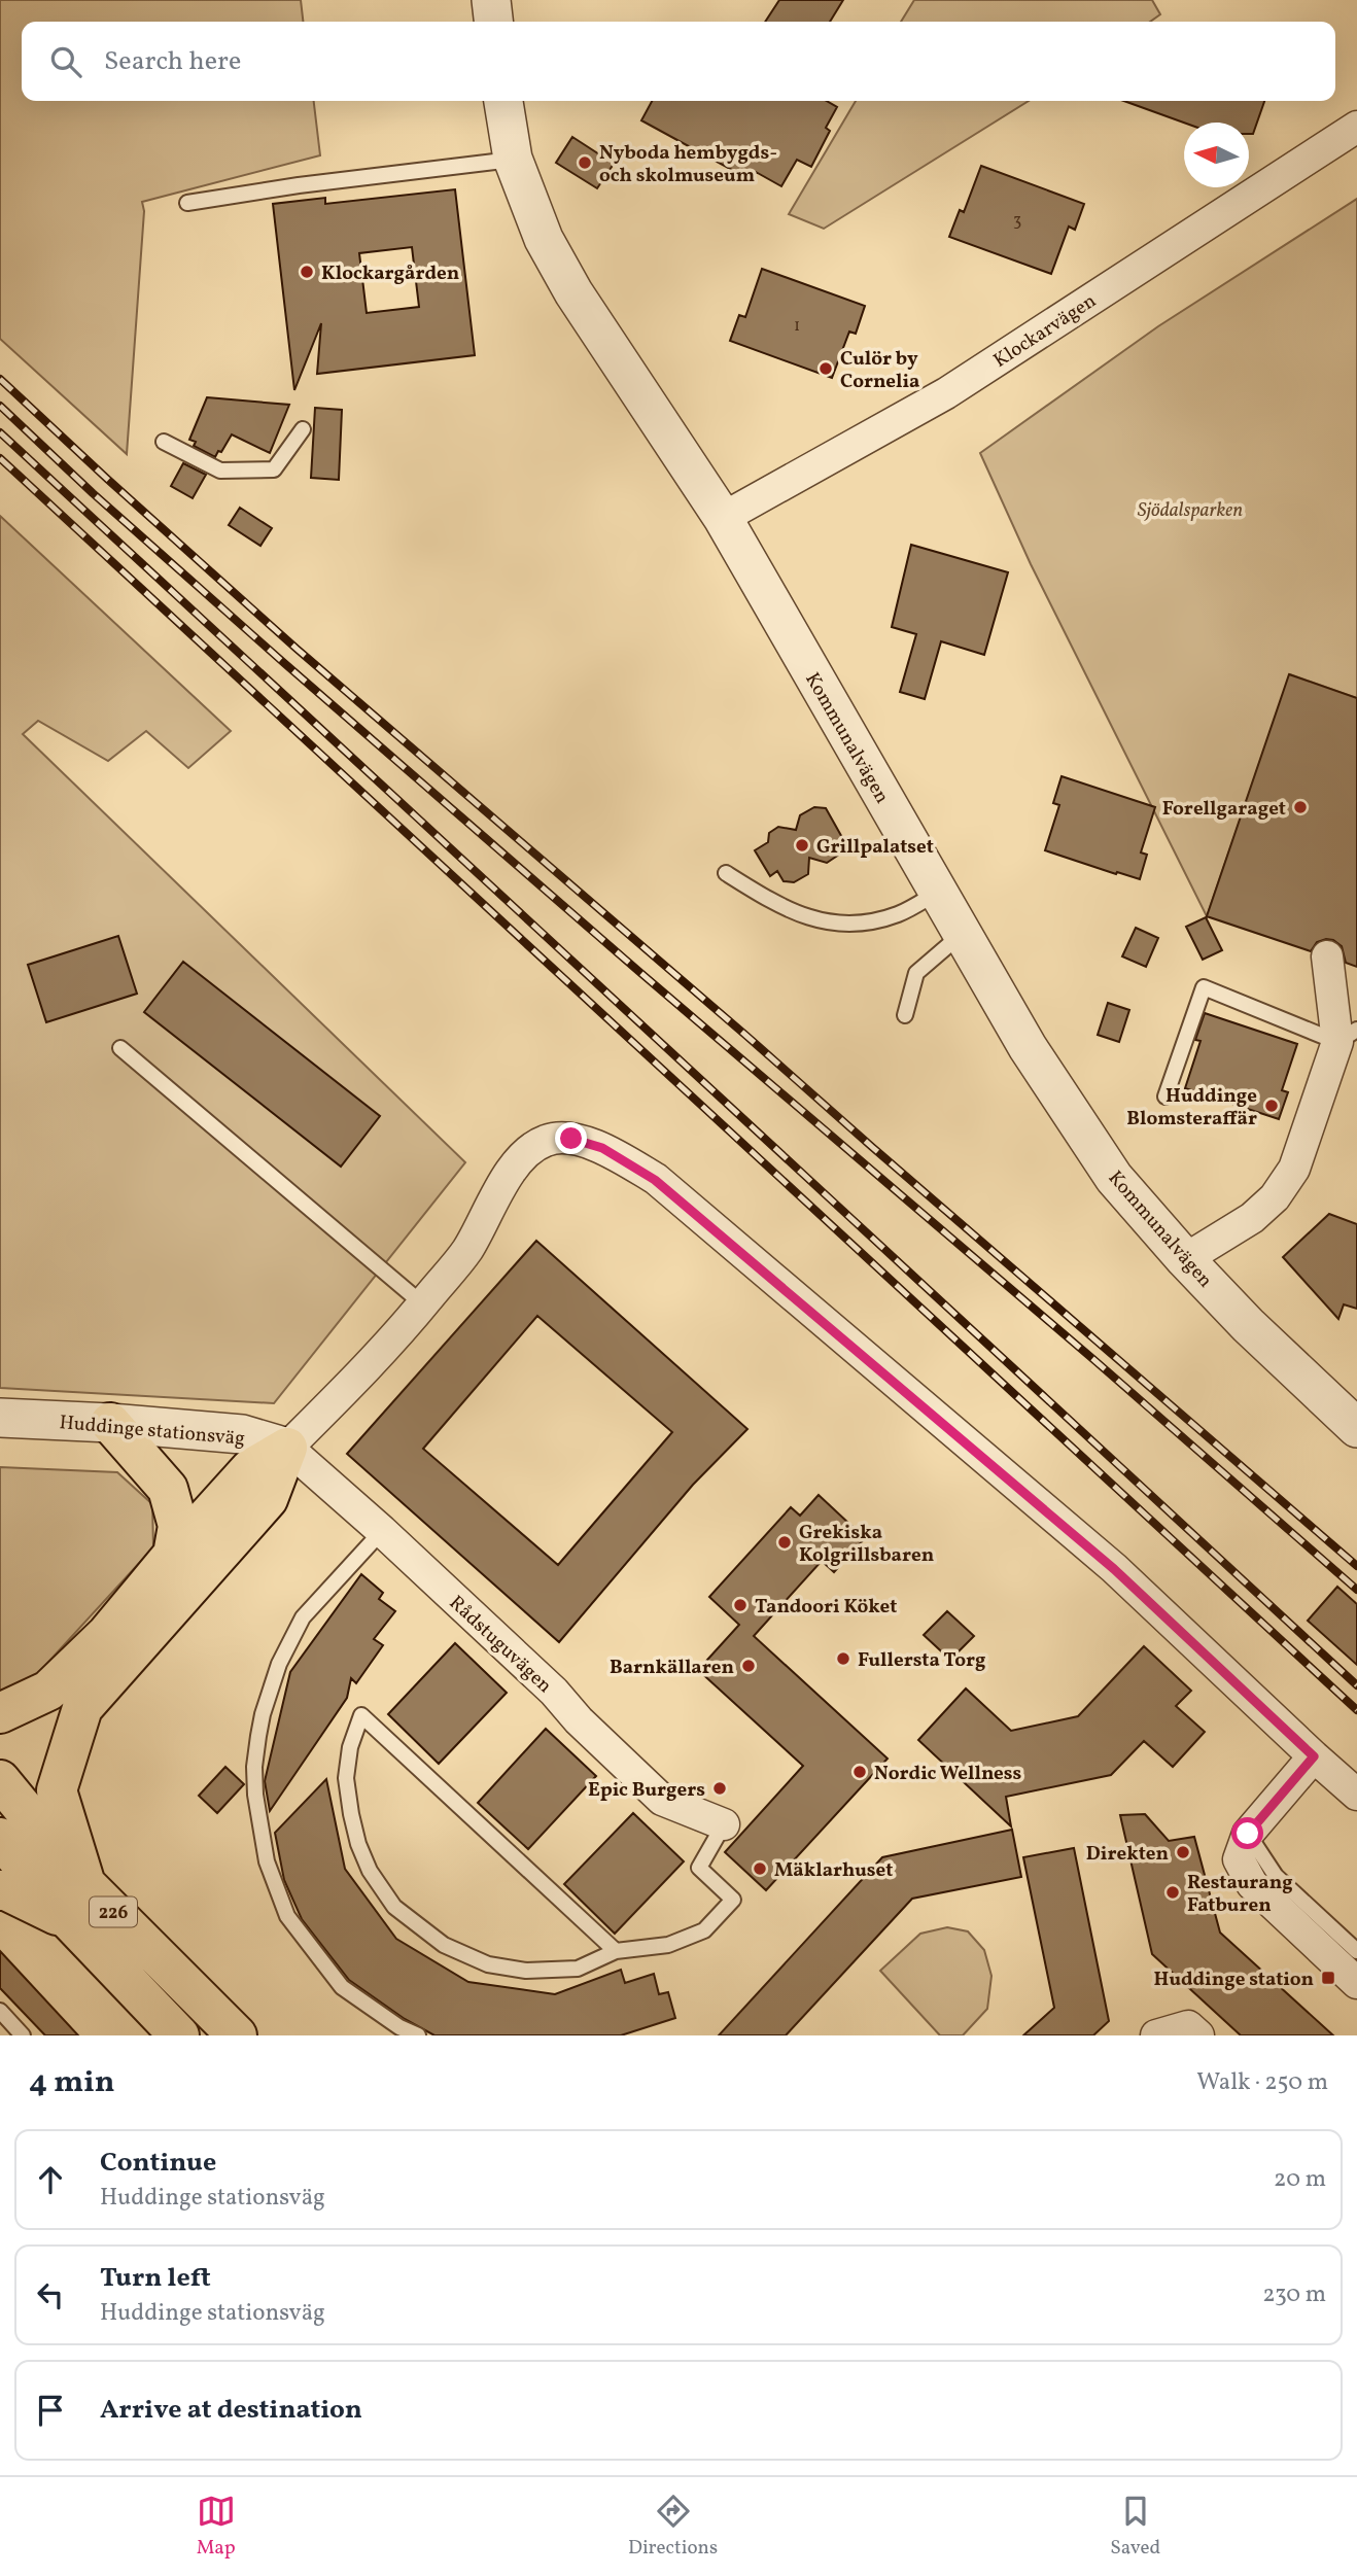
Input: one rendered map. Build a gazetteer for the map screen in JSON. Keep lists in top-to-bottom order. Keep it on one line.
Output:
{"streets":{"main road":["226"],"street":["Klockarvägen","Kommunalvägen","Huddinge stationsväg","Rådstuguvägen"]},"crossings":[["Klockarvägen","Kommunalvägen"],["Huddinge stationsväg","Rådstuguvägen"]],"parks":["Sjödalsparken"],"places":{"other":["Nyboda hembygds- och skolmuseum","Klockargården","Culör by Cornelia","Forellgaraget","Grillpalatset","Huddinge Blomsteraffär","Grekiska Kolgrillsbaren","Tandoori Köket","Fullersta Torg","Barnkällaren","Nordic Wellness","Epic Burgers","Direkten","Mäklarhuset","Restaurang Fatburen"],"transit":["Huddinge station"]},"house_numbers":["3","1"],"north":"left","page":{"search":"Search here","heading":["4 min","Walk · 250 m"],"list":[["Continue","Huddinge stationsväg","20 m"],["Turn left","Huddinge stationsväg","230 m"],"Arrive at destination"],"nav":["Map","Directions","Saved"]}}
